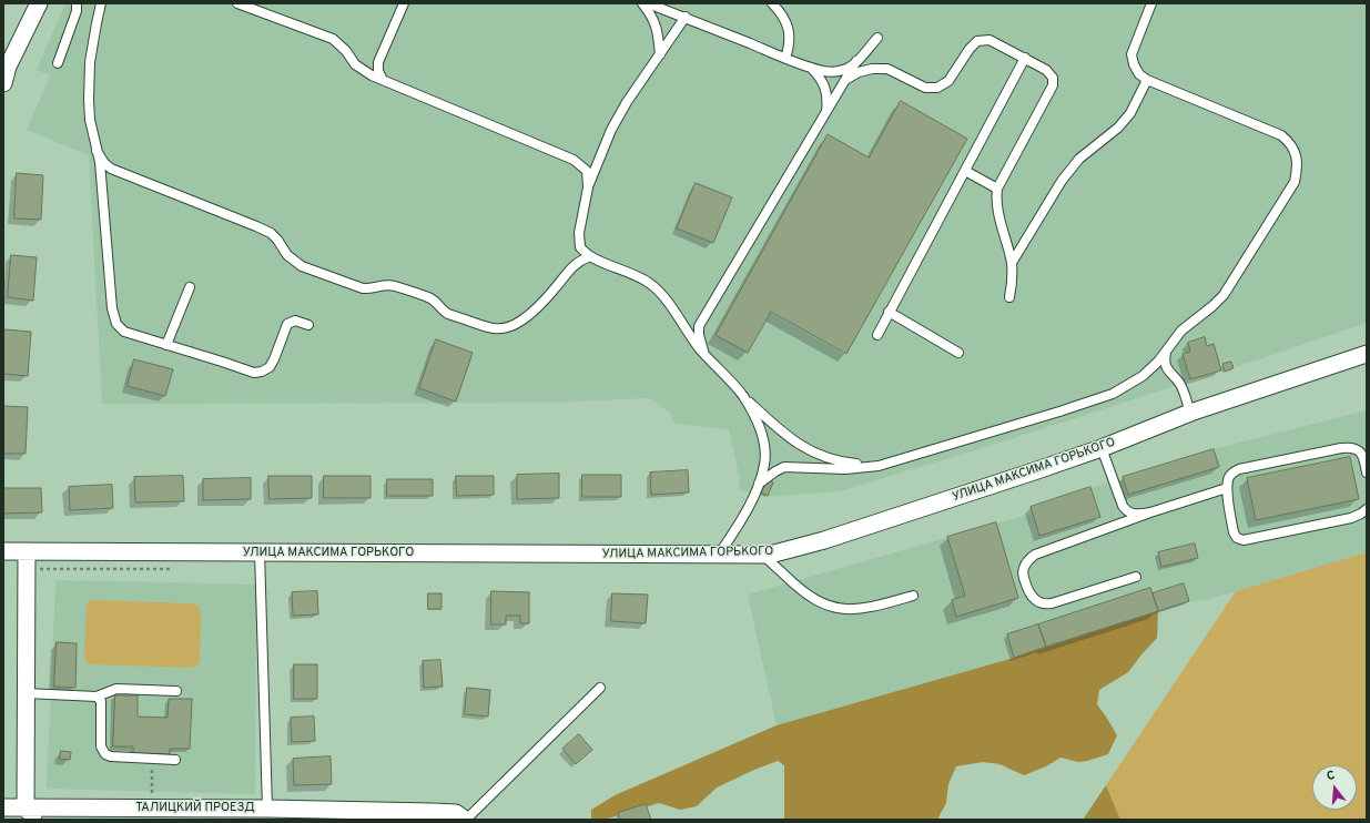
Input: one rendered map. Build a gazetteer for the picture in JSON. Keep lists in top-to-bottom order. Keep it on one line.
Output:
{"streets":{"street":["УЛИЦА МАКСИМА ГОРЬКОГО","ТАЛИЦКИЙ ПРОЕЗД"]},"north":"top"}
